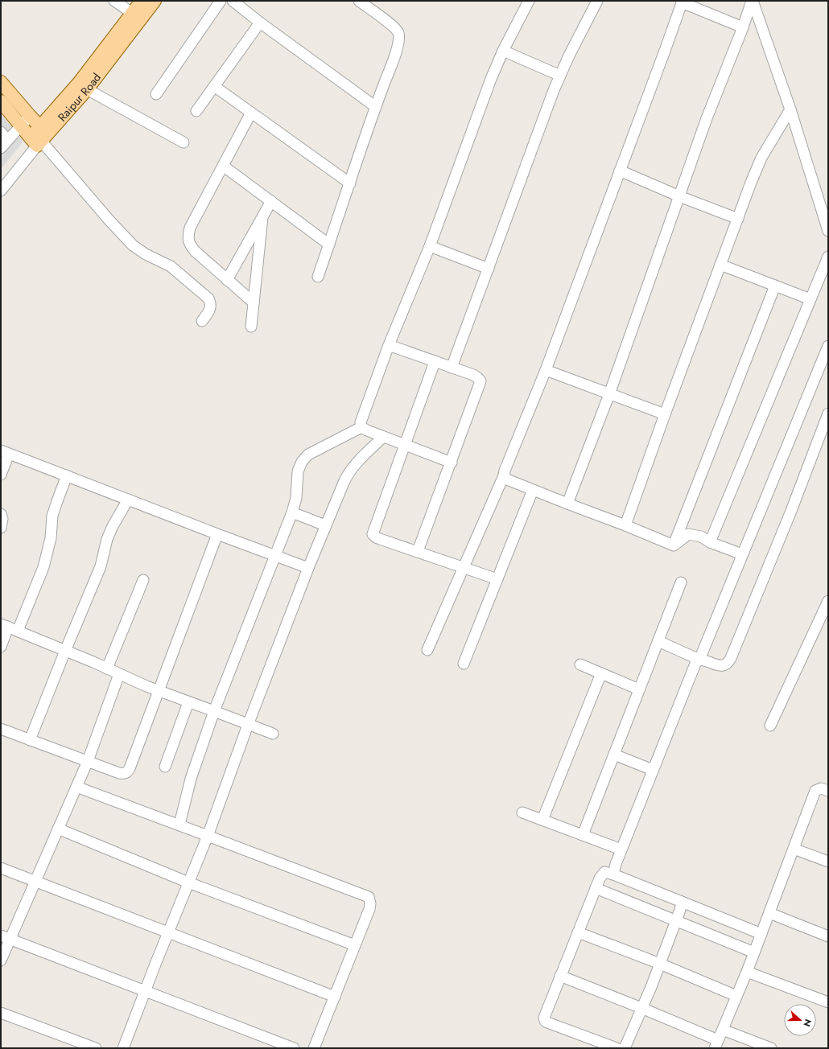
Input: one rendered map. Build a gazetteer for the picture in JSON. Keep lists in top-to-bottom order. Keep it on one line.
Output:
{"streets":{"main road":["Raipur Road"]},"north":"right"}
